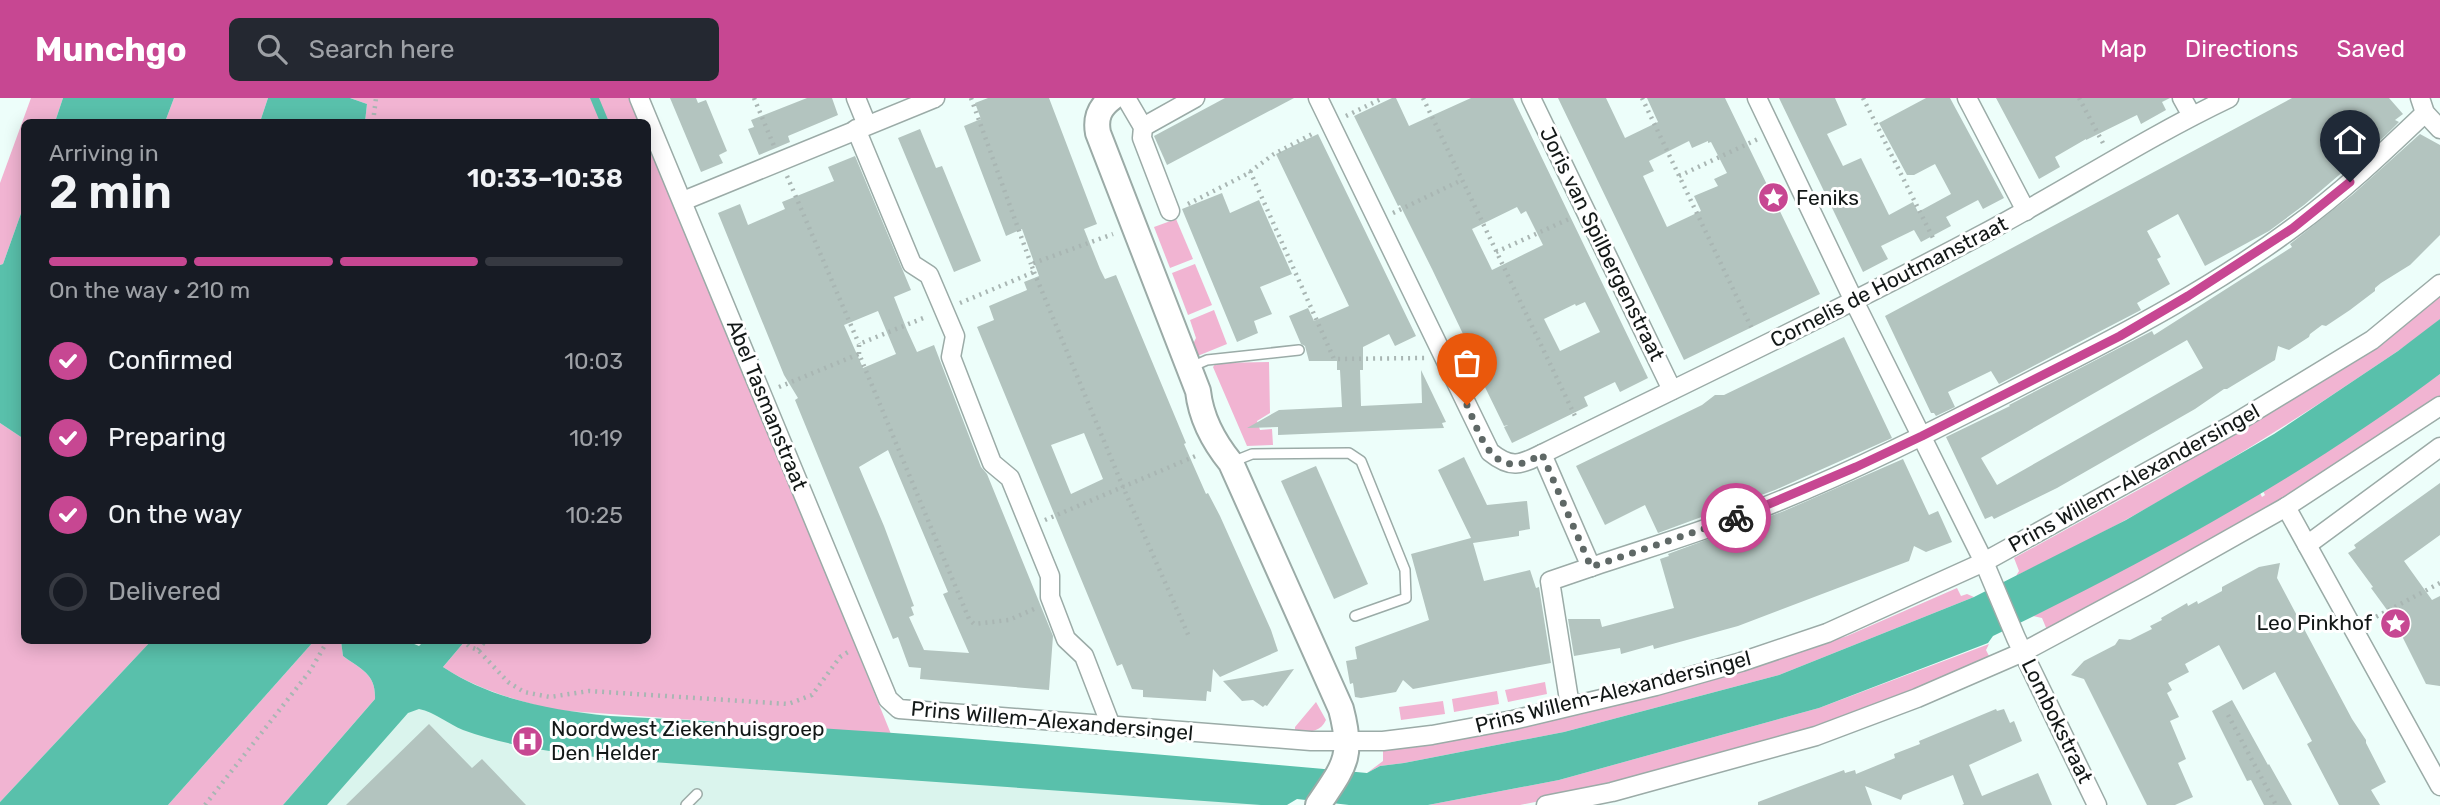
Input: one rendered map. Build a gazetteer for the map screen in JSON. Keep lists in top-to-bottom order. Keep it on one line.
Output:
{"streets":{"street":["Joris van Spilbergenstraat","Cornelis de Houtmanstraat","Abel Tasmanstraat","Prins Willem-Alexandersingel","Lombokstraat"]},"crossings":[["Joris van Spilbergenstraat","Cornelis de Houtmanstraat"],["Abel Tasmanstraat","Prins Willem-Alexandersingel"]],"places":{"place":["Feniks","Leo Pinkhof"],"hospital":["Noordwest Ziekenhuisgroep Den Helder"]},"page":{"header":"Munchgo","search":"Search here","nav":["Map","Directions","Saved"],"heading":["2 min","Arriving in","10:33–10:38"],"bar":"On the way · 210 m","list":[["Confirmed","10:03"],["Preparing","10:19"],["On the way","10:25"],"Delivered"]}}
